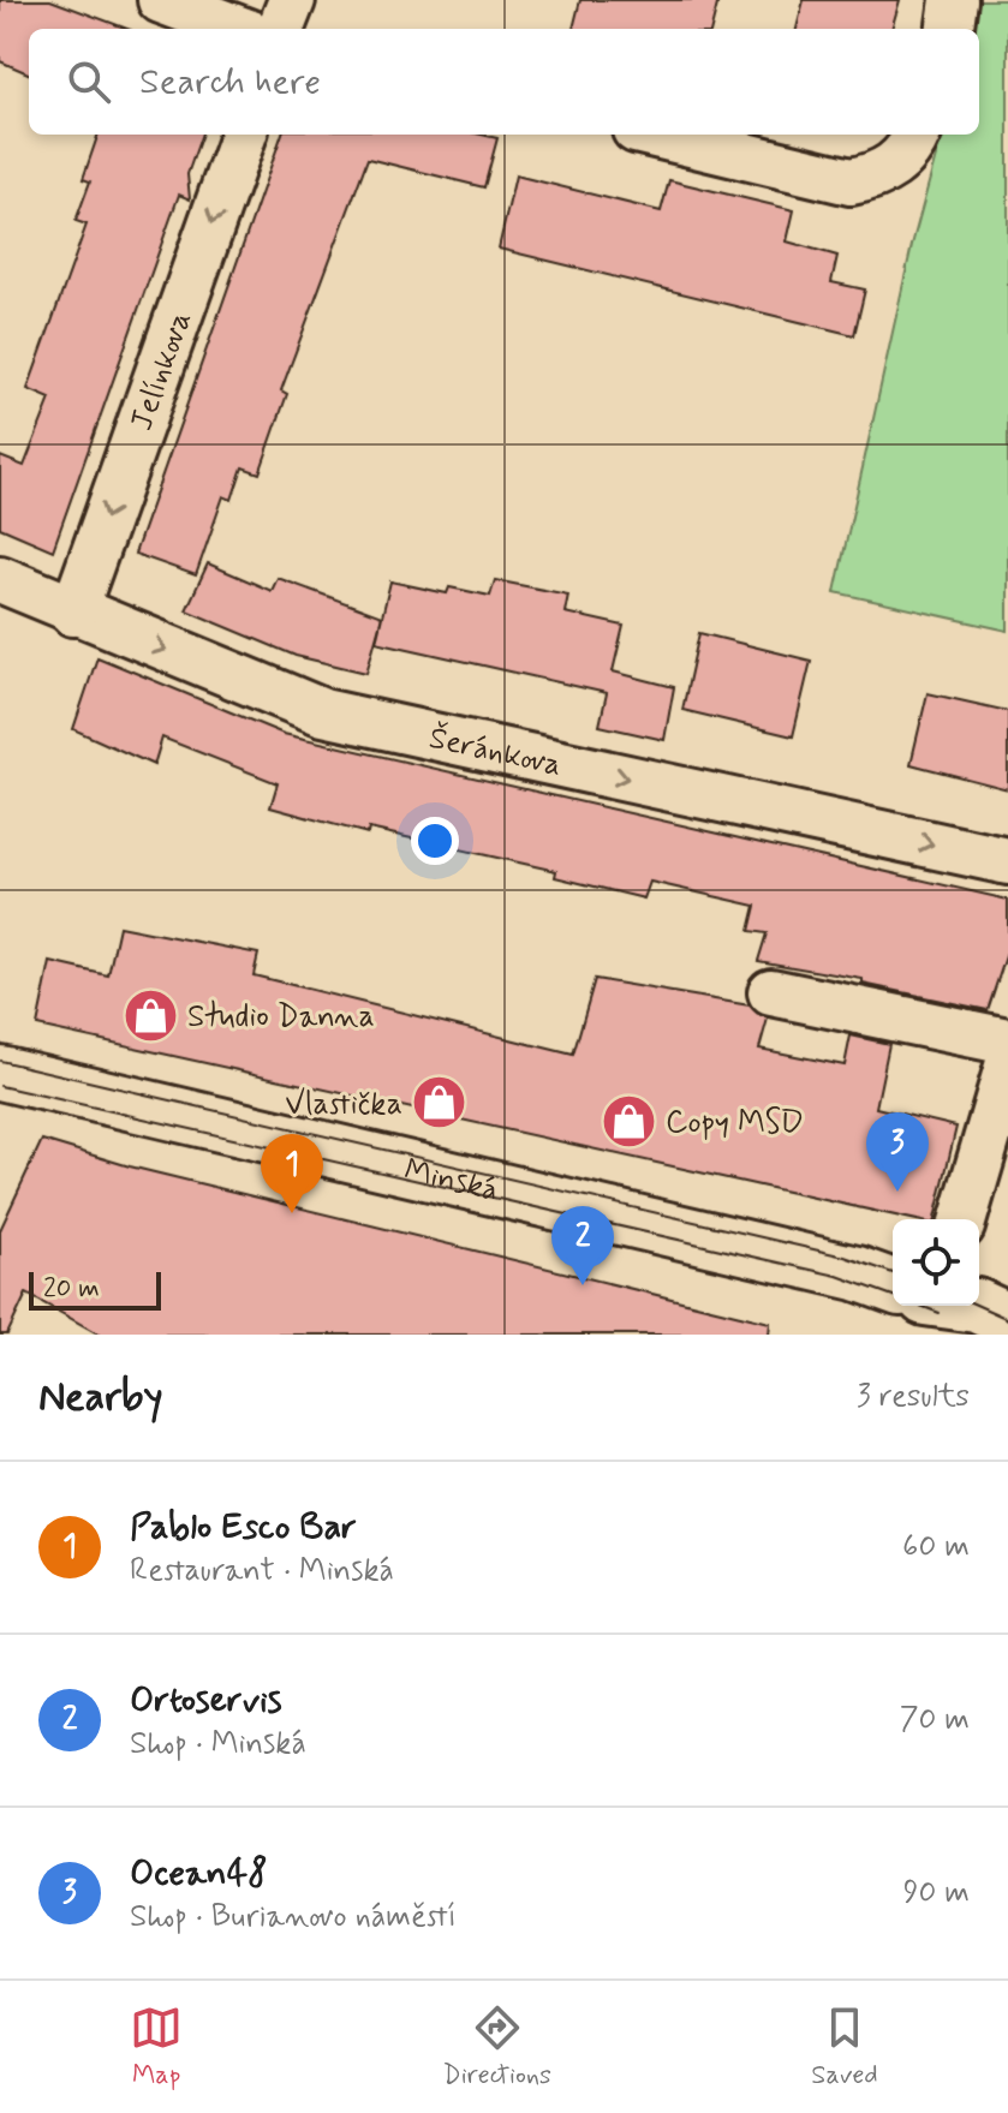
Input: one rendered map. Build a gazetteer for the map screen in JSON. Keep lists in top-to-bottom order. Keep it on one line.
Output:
{"streets":{"street":["Jelínkova","Šeránkova","Minská"]},"crossings":[["Jelínkova","Šeránkova"]],"one_way":["Jelínkova","Šeránkova"],"places":{"shop":["Studio Danna","Vlastička","Copy MSD"]},"scale_bar":"20 m","page":{"search":"Search here","pins":["3","1","2"],"scale":"20 m","heading":["Nearby","3 results"],"list":[{"mark":"1","name":"Pablo Esco Bar","note":"Restaurant · Minská","value":"60 m"},{"mark":"2","name":"Ortoservis","note":"Shop · Minská","value":"70 m"},{"mark":"3","name":"Ocean48","note":"Shop · Burianovo náměstí","value":"90 m"}],"nav":["Map","Directions","Saved"]}}
